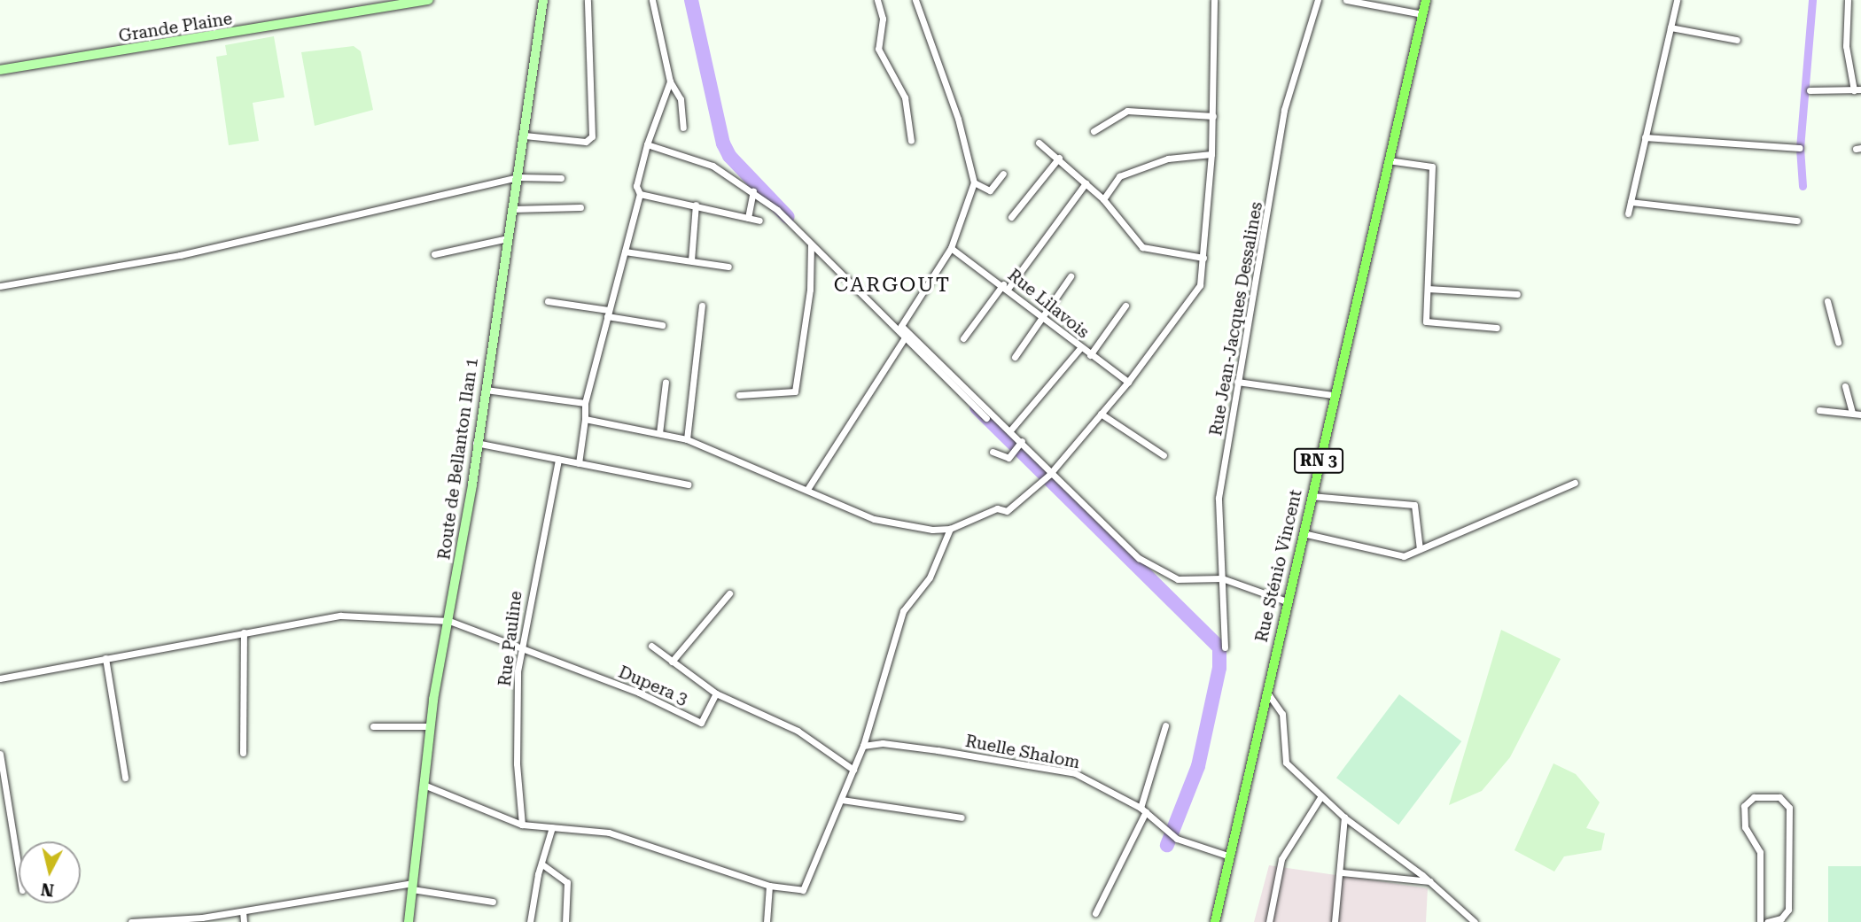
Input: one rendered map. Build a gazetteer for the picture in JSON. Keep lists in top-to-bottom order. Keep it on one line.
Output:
{"streets":{"main road":["RN 3","Rue Sténio Vincent"],"street":["Grande Plaine","Rue Lilavois","Rue Jean-Jacques Dessalines","Route de Bellanton Ilan 1","Rue Pauline","Dupera 3","Ruelle Shalom"]},"crossings":[["Route de Bellanton Ilan 1","Dupera 3"],["Rue Sténio Vincent","Ruelle Shalom"],["Rue Pauline","Dupera 3"]],"districts":["CARGOUT"],"north":"bottom"}
